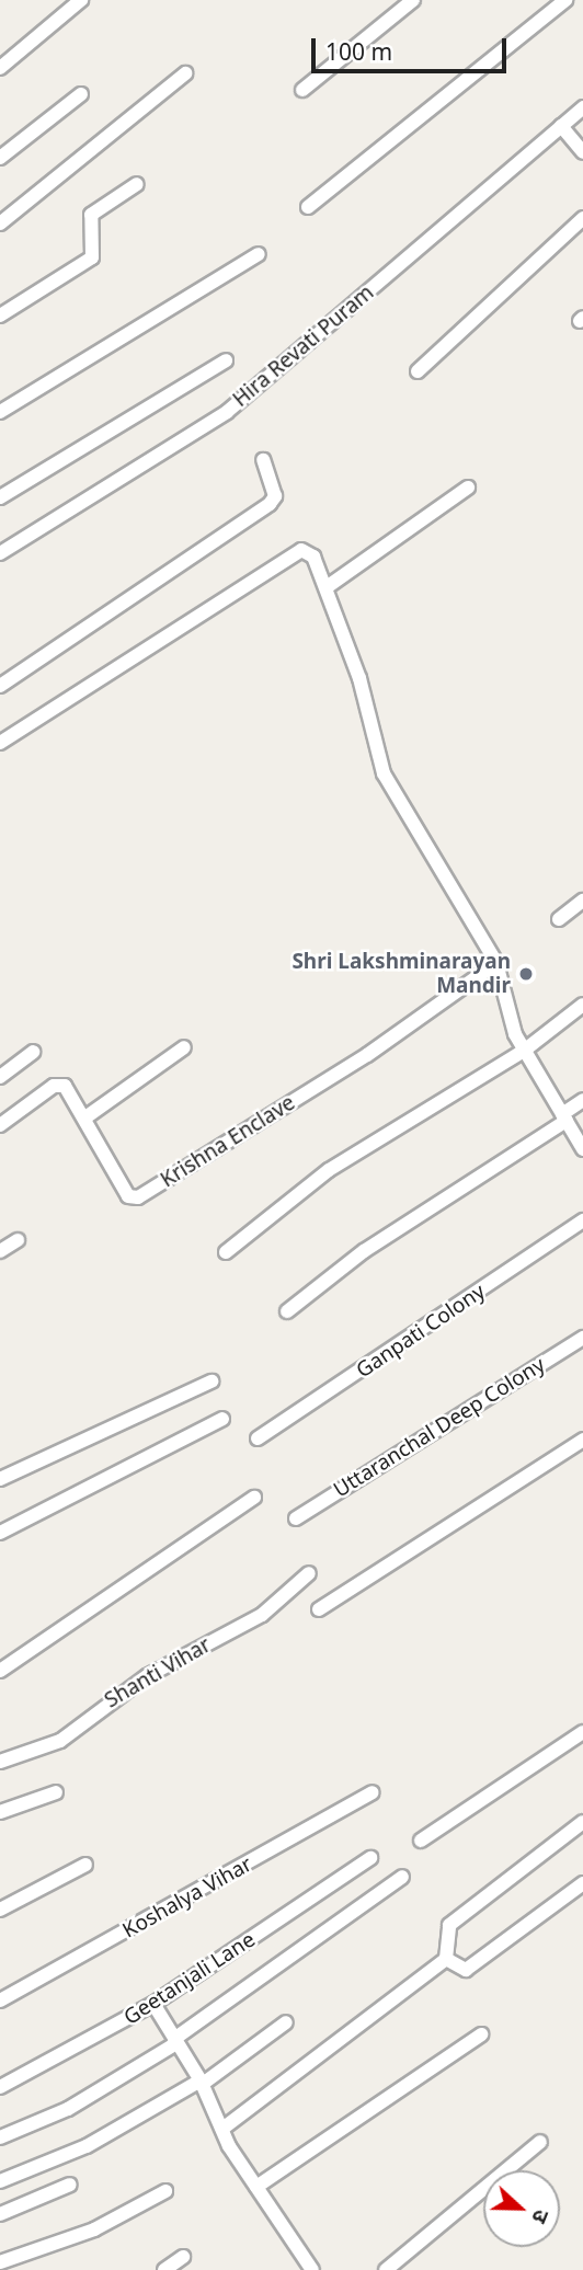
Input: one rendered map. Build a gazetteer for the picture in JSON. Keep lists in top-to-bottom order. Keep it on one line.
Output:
{"streets":{"street":["Hira Revati Puram","Krishna Enclave","Ganpati Colony","Uttaranchal Deep Colony","Shanti Vihar","Koshalya Vihar","Geetanjali Lane"]},"places":["Shri Lakshminarayan Mandir"],"scale_bar":"100 m","north":"right"}
